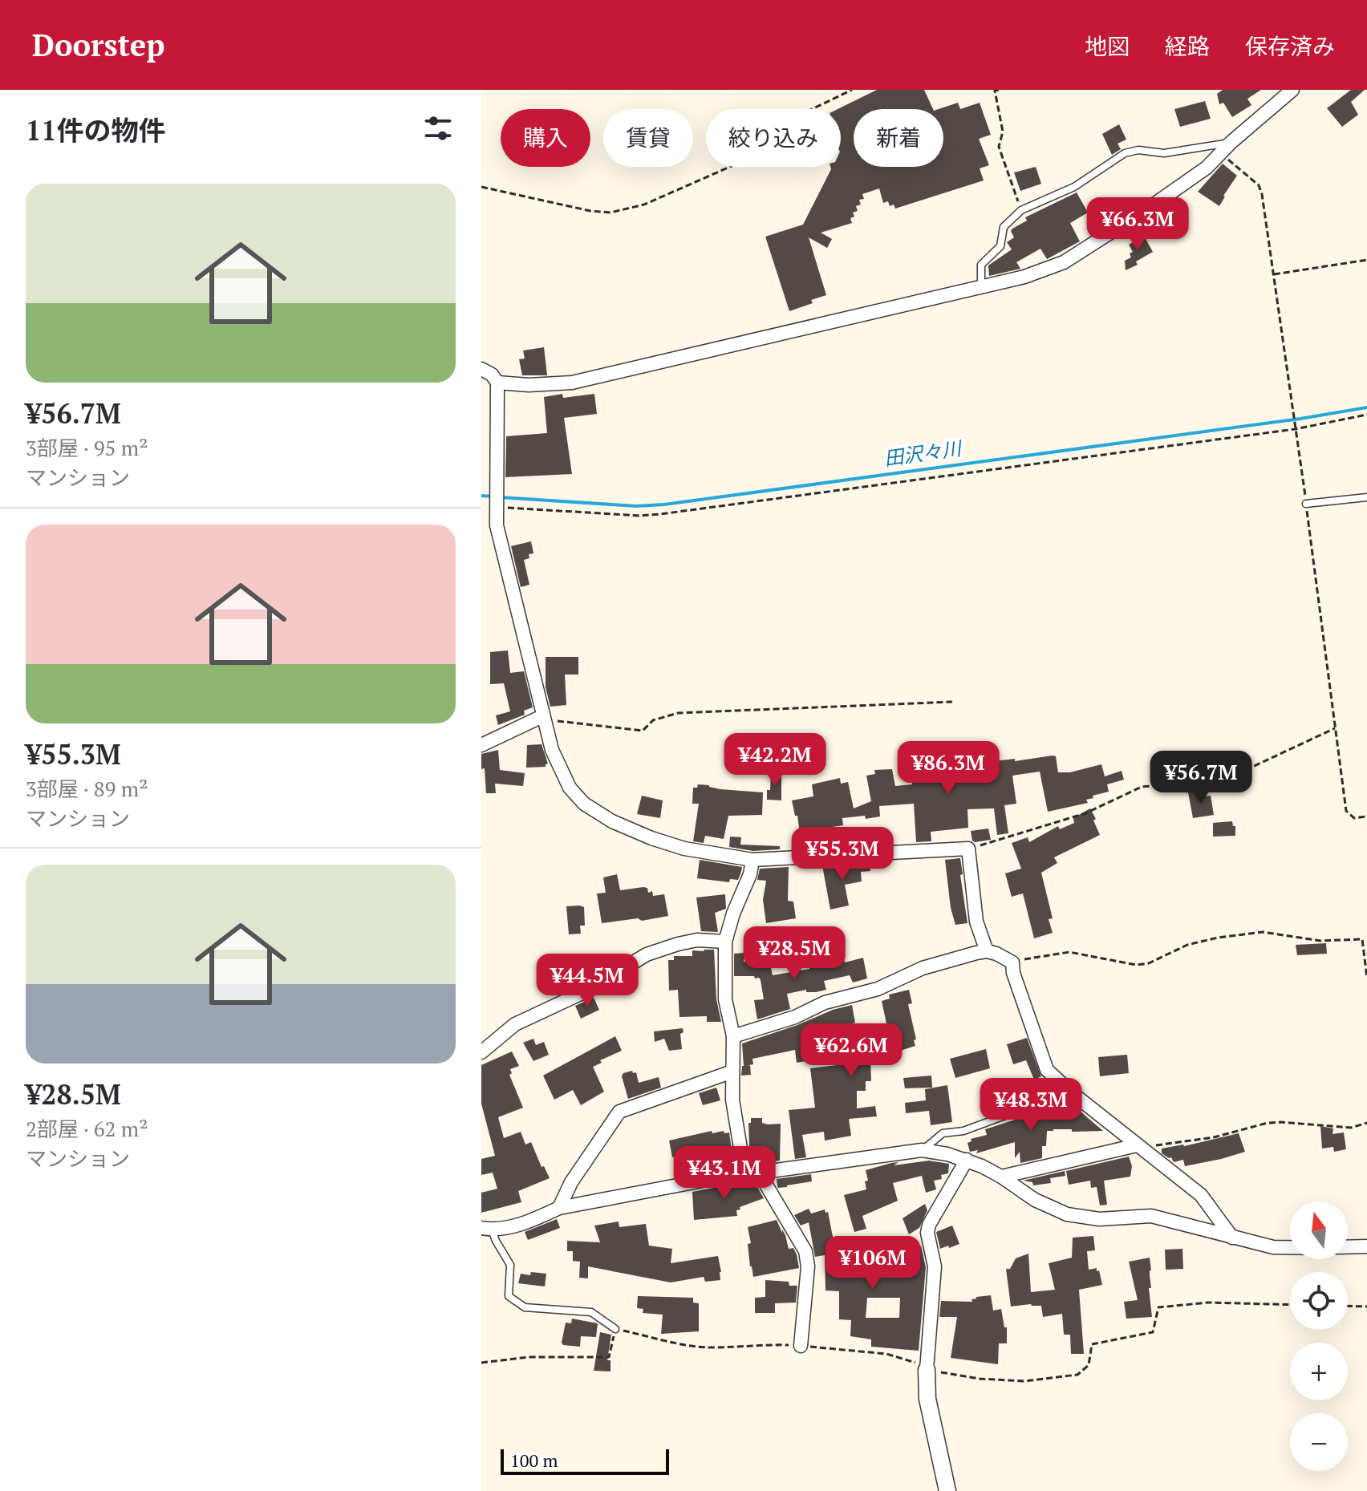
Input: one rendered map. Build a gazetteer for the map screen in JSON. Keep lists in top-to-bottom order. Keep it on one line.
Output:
{"water":["田沢々川"],"scale_bar":"100 m","north":"top","page":{"header":"Doorstep","nav":["地図","経路","保存済み"],"heading":"11件の物件","chip":["購入","賃貸","絞り込み","新着"],"list":[{"name":"¥56.7M","note":"3部屋 · 95 m² · マンション"},{"name":"¥55.3M","note":"3部屋 · 89 m² · マンション"},{"name":"¥28.5M","note":"2部屋 · 62 m² · マンション"}],"price":["¥66.3M","¥42.2M","¥86.3M","¥56.7M","¥55.3M","¥28.5M","¥44.5M","¥62.6M","¥48.3M","¥43.1M","¥106M"],"map_buttons":["+","−"],"scale":"100 m"}}
